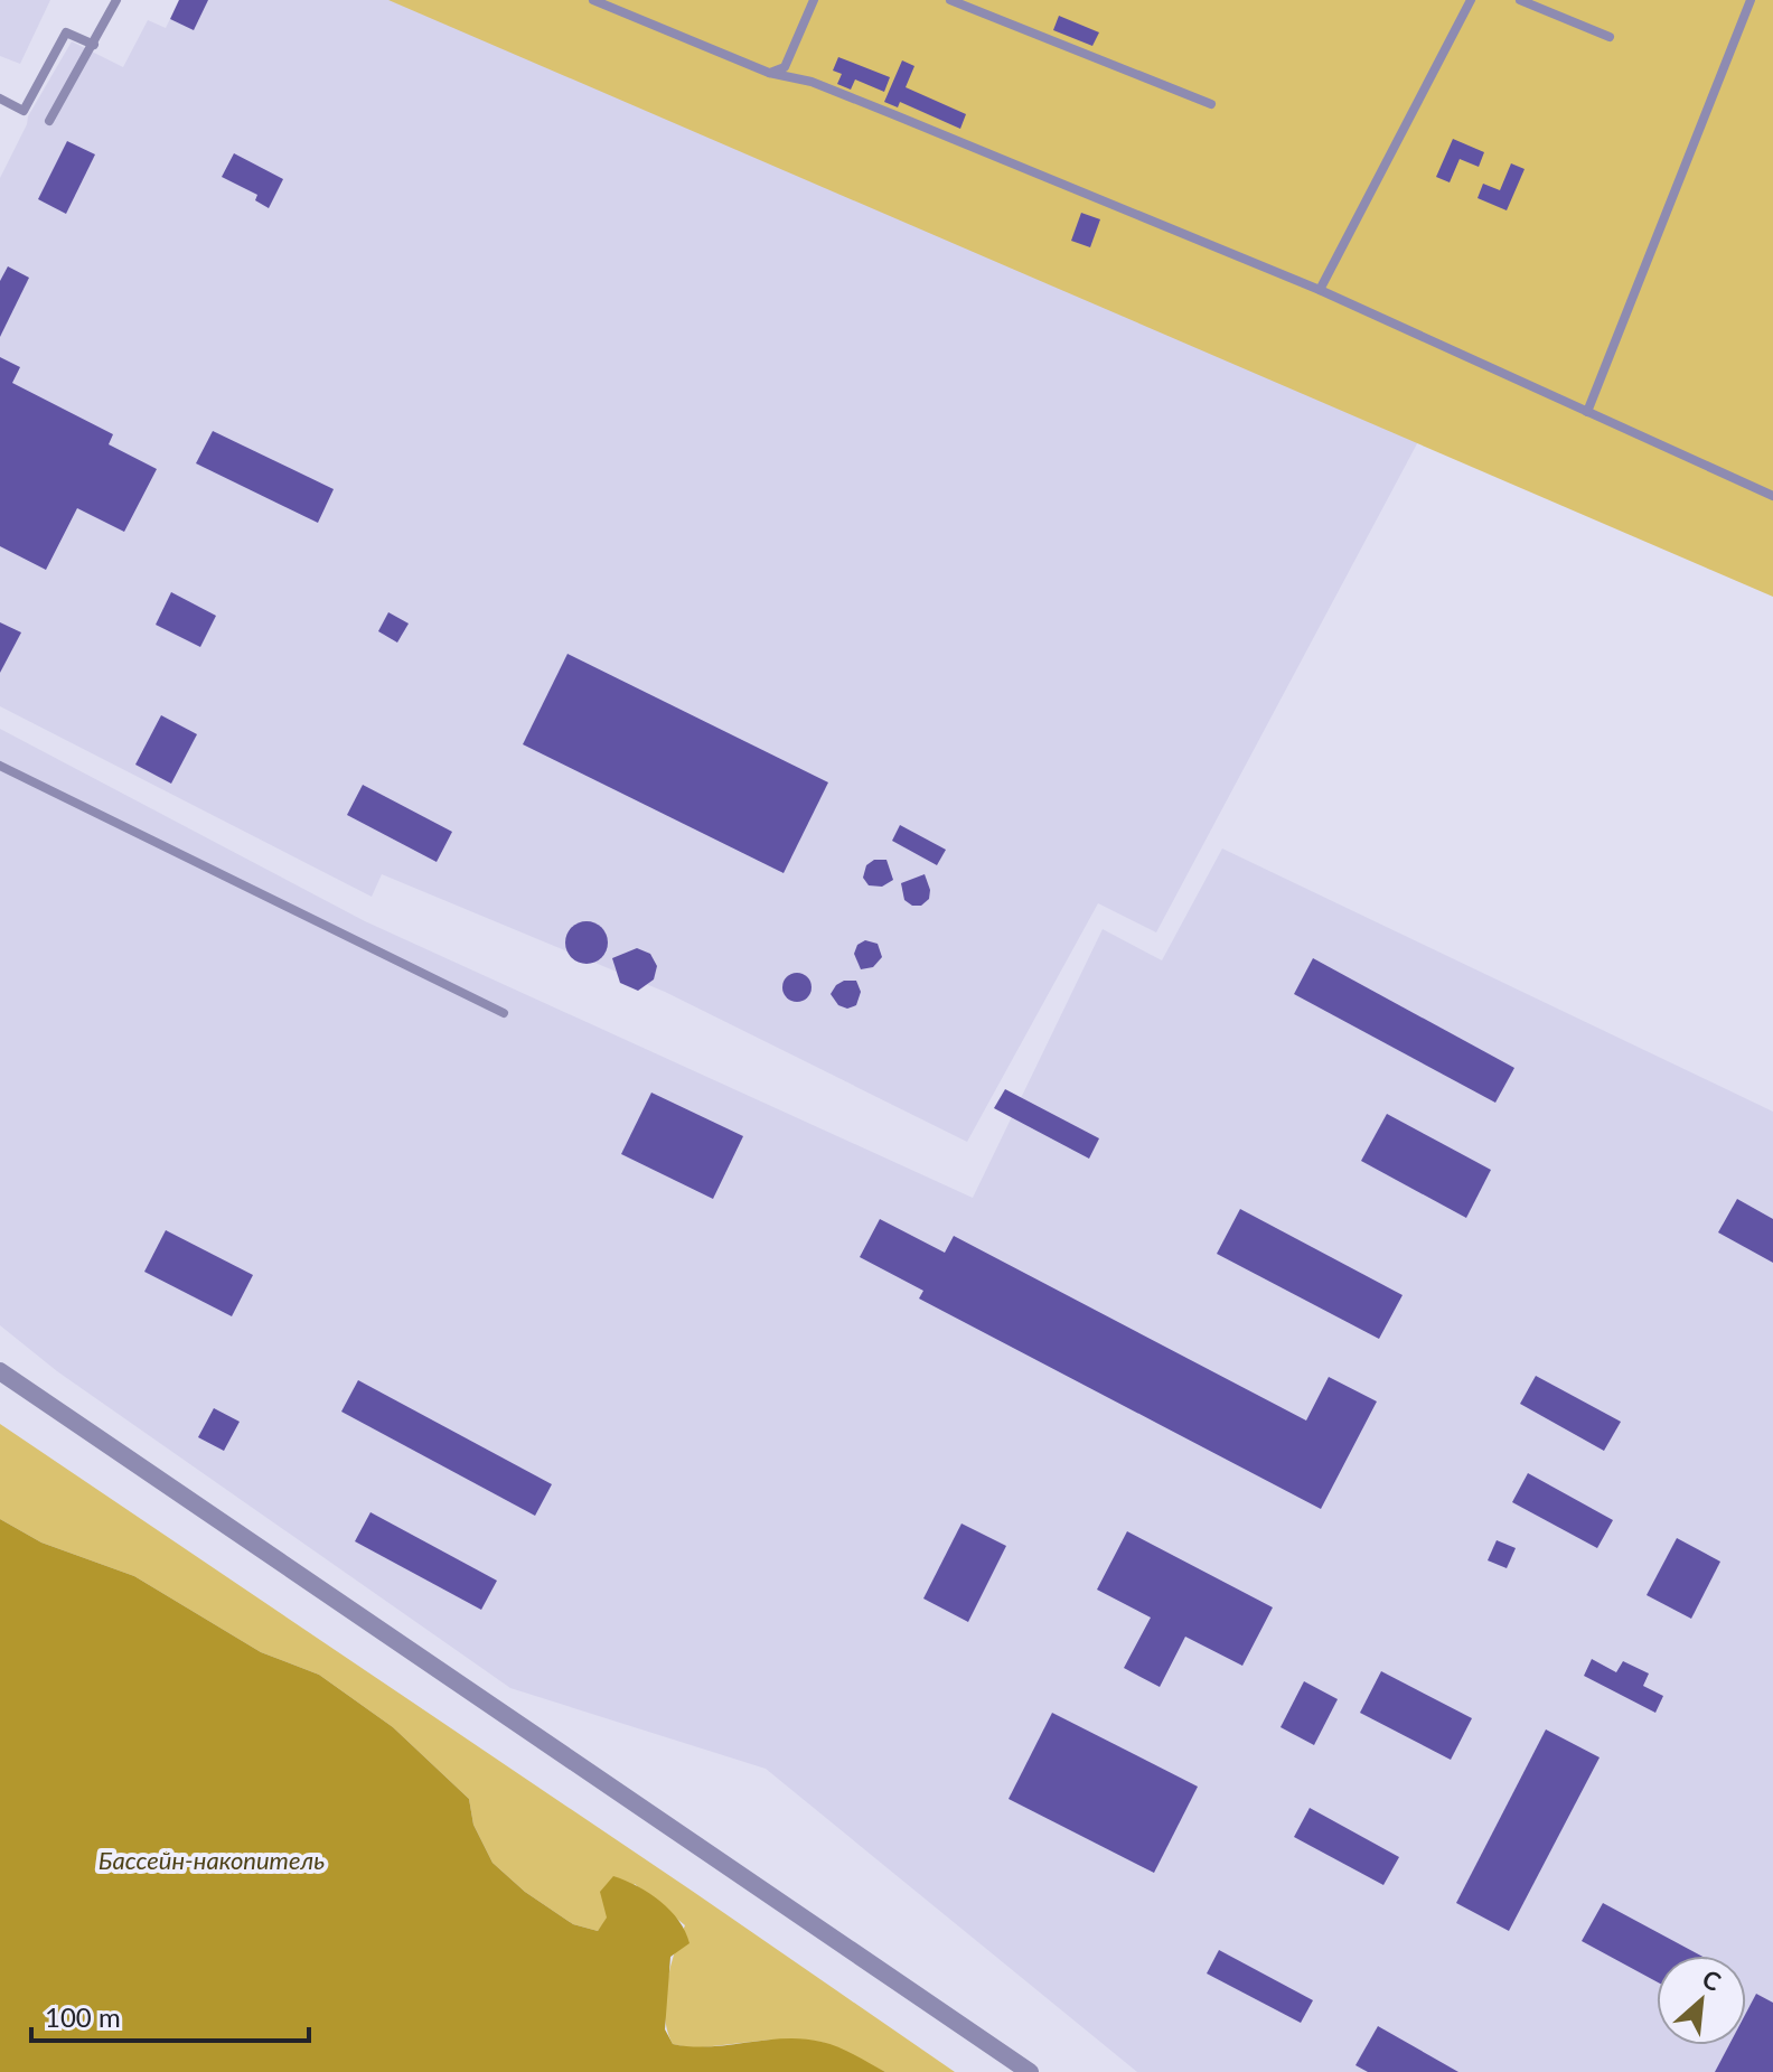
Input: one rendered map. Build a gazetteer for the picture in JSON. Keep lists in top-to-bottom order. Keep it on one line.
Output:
{"water":["Бассейн-накопитель"],"scale_bar":"100 m","north":"top right"}
